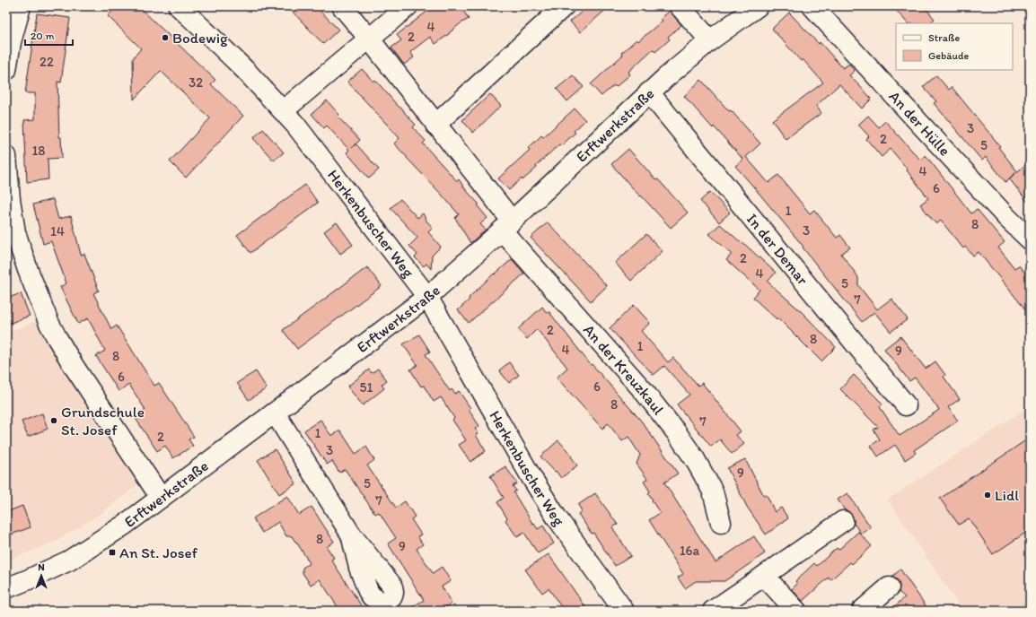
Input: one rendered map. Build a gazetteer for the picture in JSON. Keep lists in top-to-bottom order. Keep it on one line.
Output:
{"streets":{"street":["An der Hülle","Erftwerkstraße","Herkenbuscher Weg","In der Demar","An der Kreuzkaul"]},"crossings":[["Erftwerkstraße","Herkenbuscher Weg"],["Erftwerkstraße","In der Demar"],["Erftwerkstraße","An der Kreuzkaul"]],"places":{"other":["Bodewig","Grundschule St. Josef","Lidl"],"transit":["An St. Josef"]},"house_numbers":["4","2","22","32","3","2","5","18","4","6","1","8","3","14","2","4","5","7","2","8","1","4","9","8","6","6","51","8","7","1","2","3","9","5","7","8","9","16a"],"legend":["Straße","Gebäude"],"scale_bar":"20 m","north":"top"}
